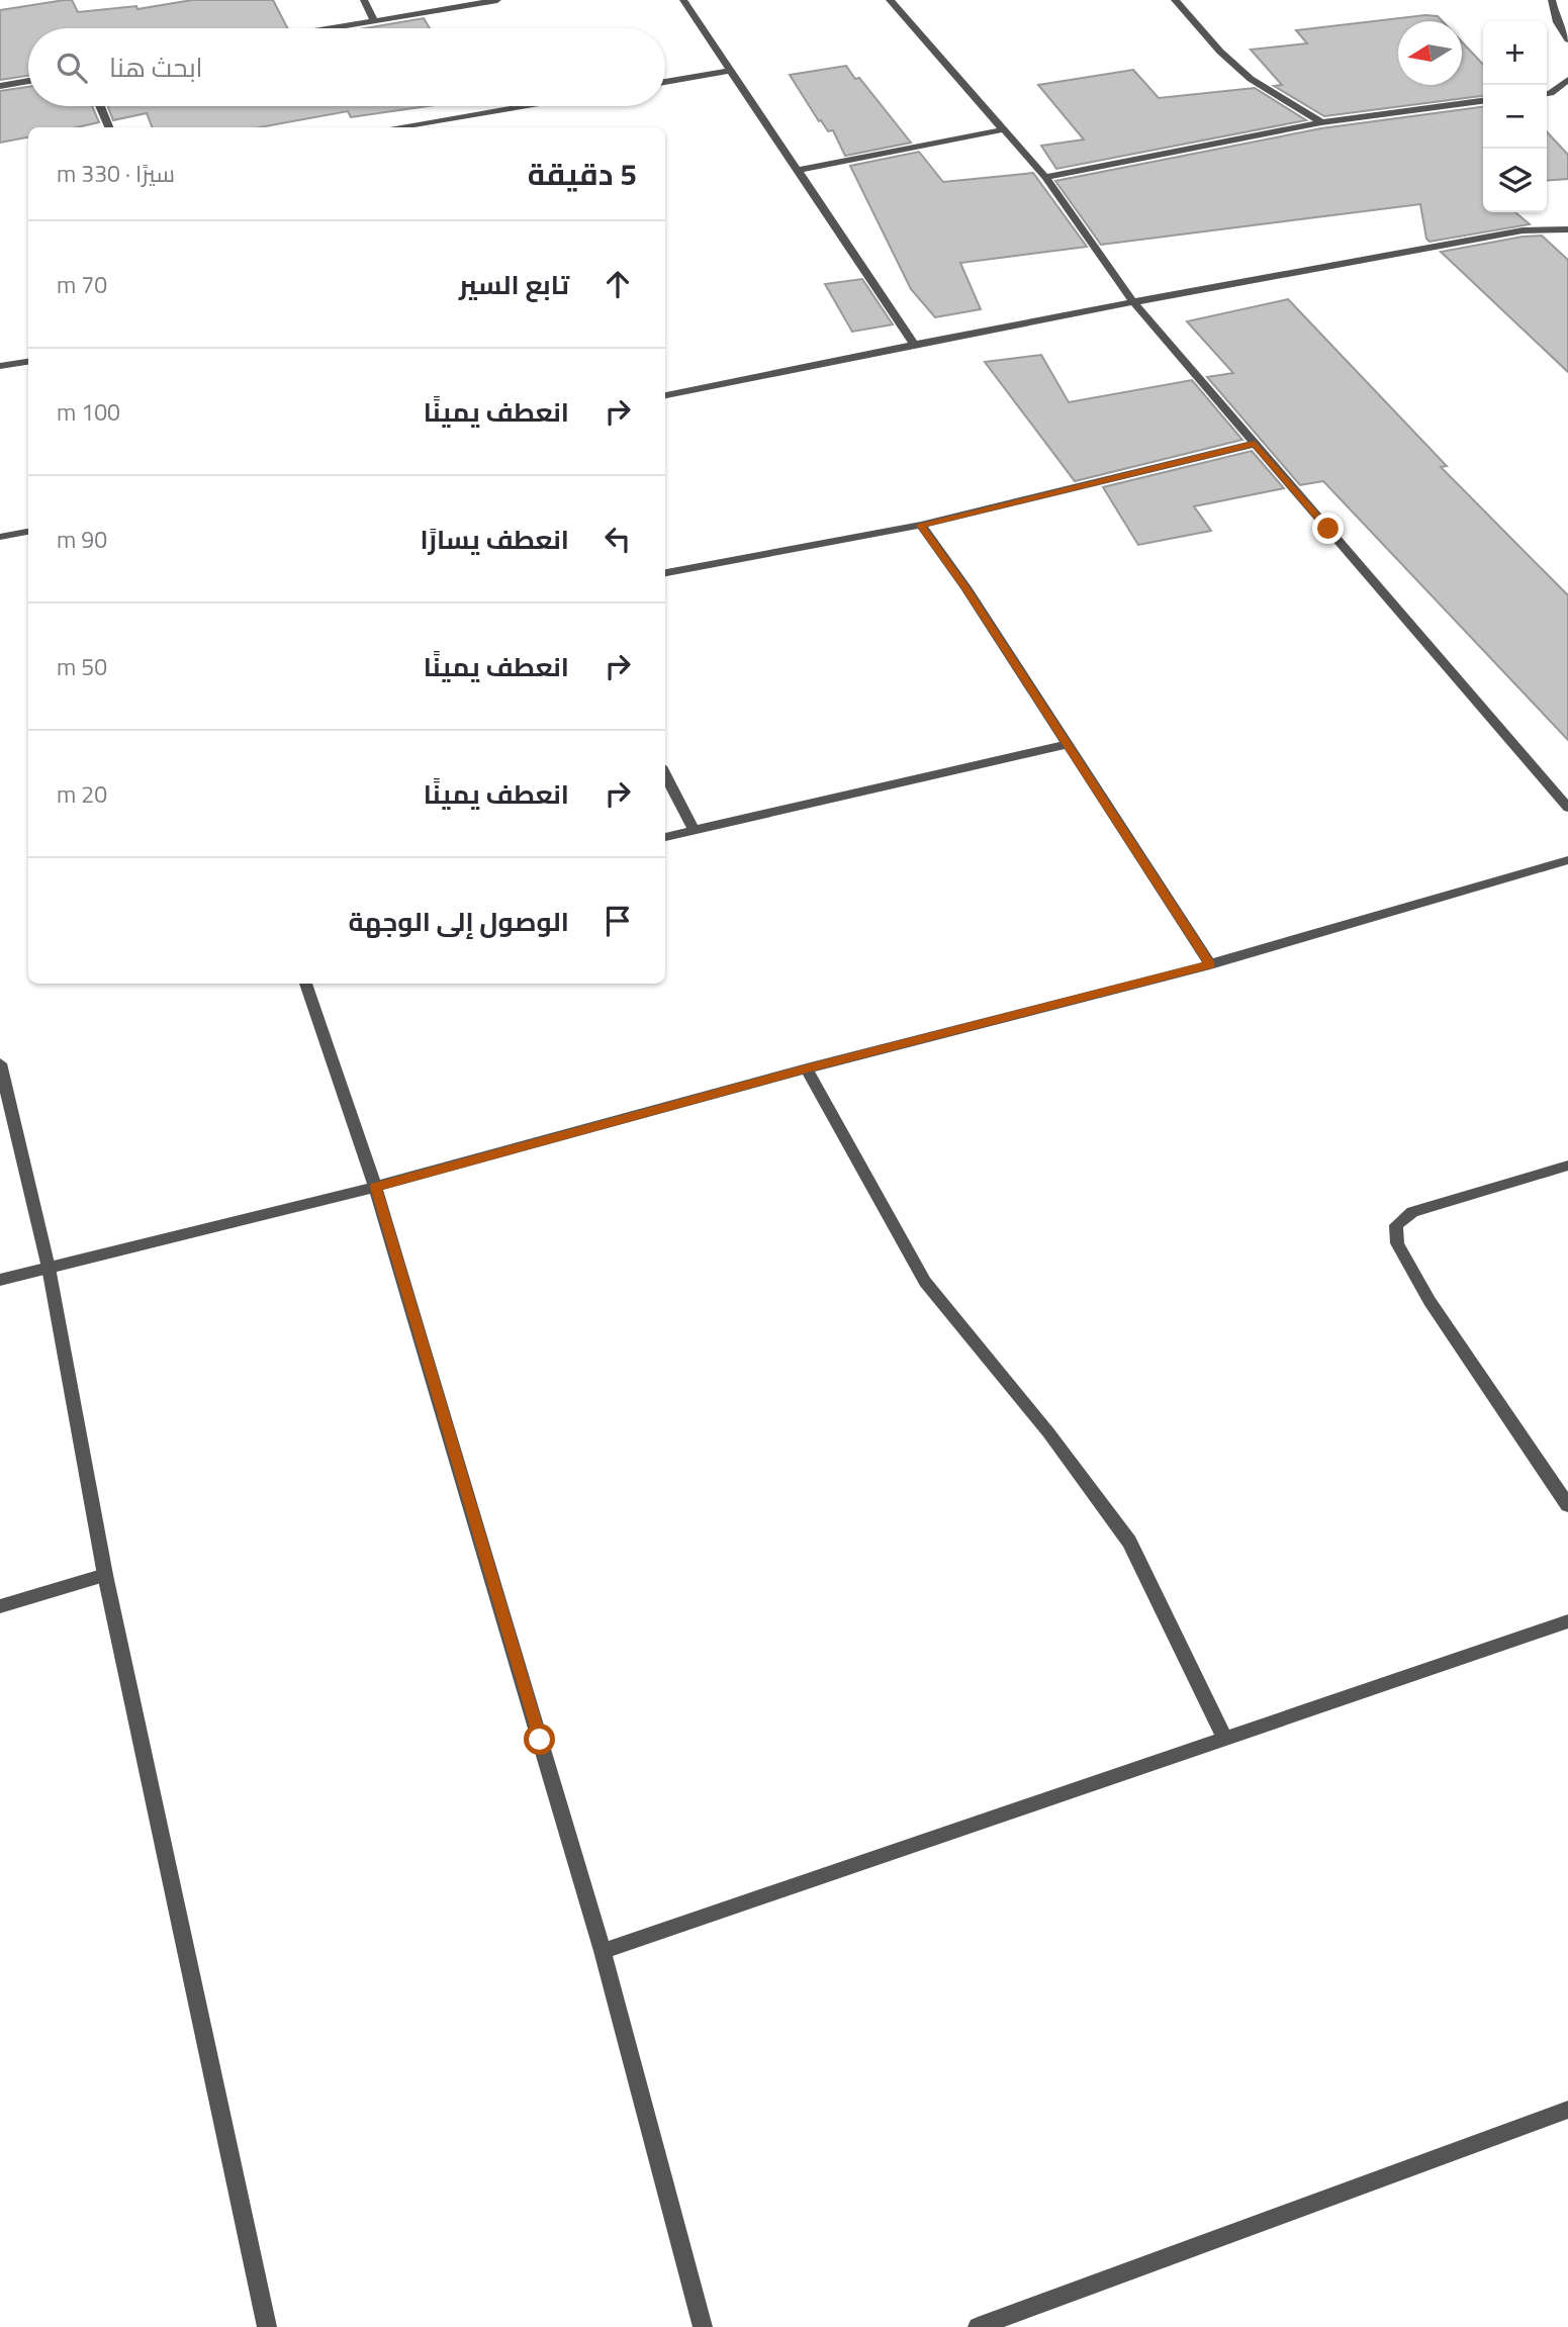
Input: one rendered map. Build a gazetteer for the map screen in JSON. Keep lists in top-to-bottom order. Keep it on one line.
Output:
{"north":"left","page":{"map_buttons":["+","−"],"search":"ابحث هنا","heading":["5 دقيقة","سيرًا · 330 m"],"list":[["تابع السير","70 m"],["انعطف يمينًا","100 m"],["انعطف يسارًا","90 m"],["انعطف يمينًا","50 m"],["انعطف يمينًا","20 m"],"الوصول إلى الوجهة"]}}
